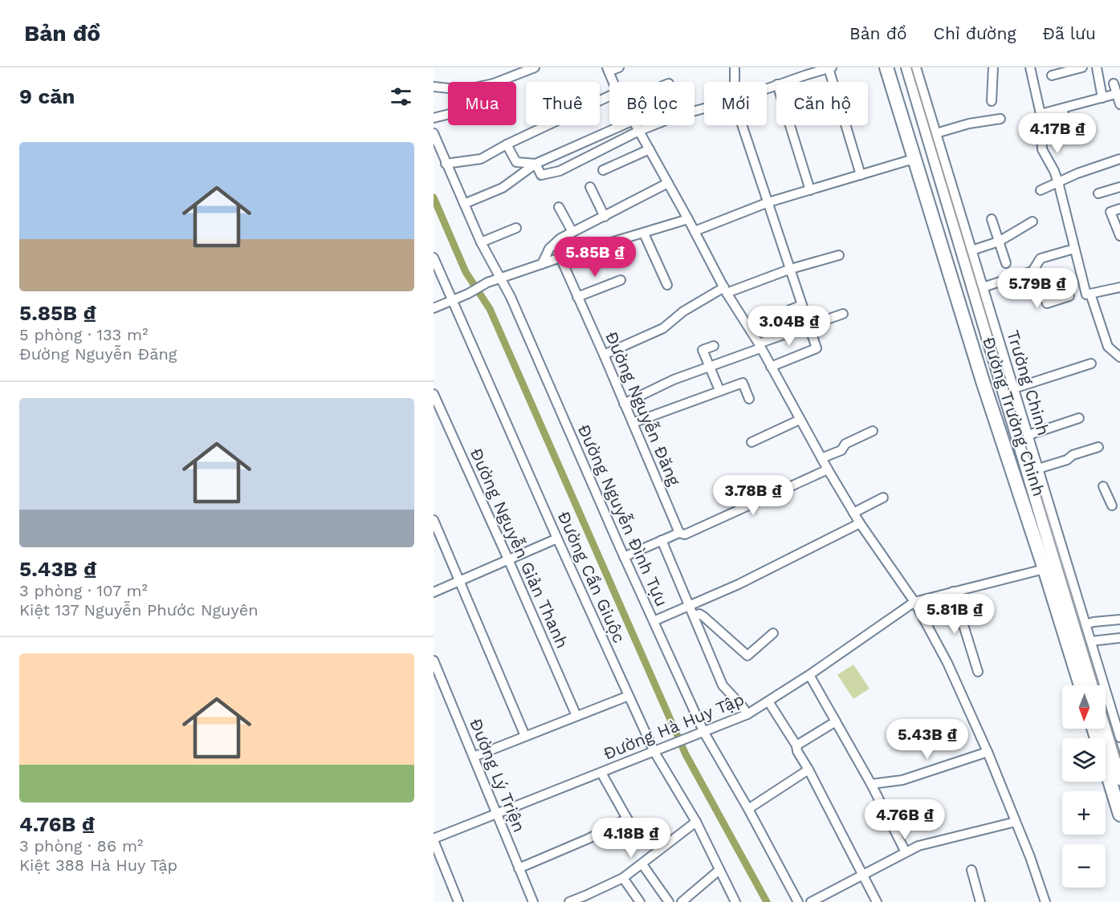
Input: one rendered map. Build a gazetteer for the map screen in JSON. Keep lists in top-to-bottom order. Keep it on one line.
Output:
{"streets":{"highway":["Đường Trường Chinh"],"street":["Trường Chinh","Đường Nguyễn Đăng","Đường Nguyễn Đình Tựu","Đường Nguyễn Giản Thanh","Đường Cần Giuộc","Đường Hà Huy Tập","Đường Lý Triện"]},"crossings":[["Trường Chinh","Đường Trường Chinh"],["Đường Trường Chinh","Đường Hà Huy Tập"],["Đường Nguyễn Đình Tựu","Đường Hà Huy Tập"],["Đường Cần Giuộc","Đường Hà Huy Tập"],["Đường Hà Huy Tập","Đường Lý Triện"]],"north":"bottom","page":{"header":"Bản đồ","nav":["Bản đồ","Chỉ đường","Đã lưu"],"heading":"9 căn","chip":["Mua","Thuê","Bộ lọc","Mới","Căn hộ"],"price":["4.17B ₫","5.85B ₫","5.79B ₫","3.04B ₫","3.78B ₫","5.81B ₫","5.43B ₫","4.76B ₫","4.18B ₫"],"list":[{"name":"5.85B ₫","note":"5 phòng · 133 m² · Đường Nguyễn Đăng"},{"name":"5.43B ₫","note":"3 phòng · 107 m² · Kiệt 137 Nguyễn Phước Nguyên"},{"name":"4.76B ₫","note":"3 phòng · 86 m² · Kiệt 388 Hà Huy Tập"}],"map_buttons":["+","−"]}}
